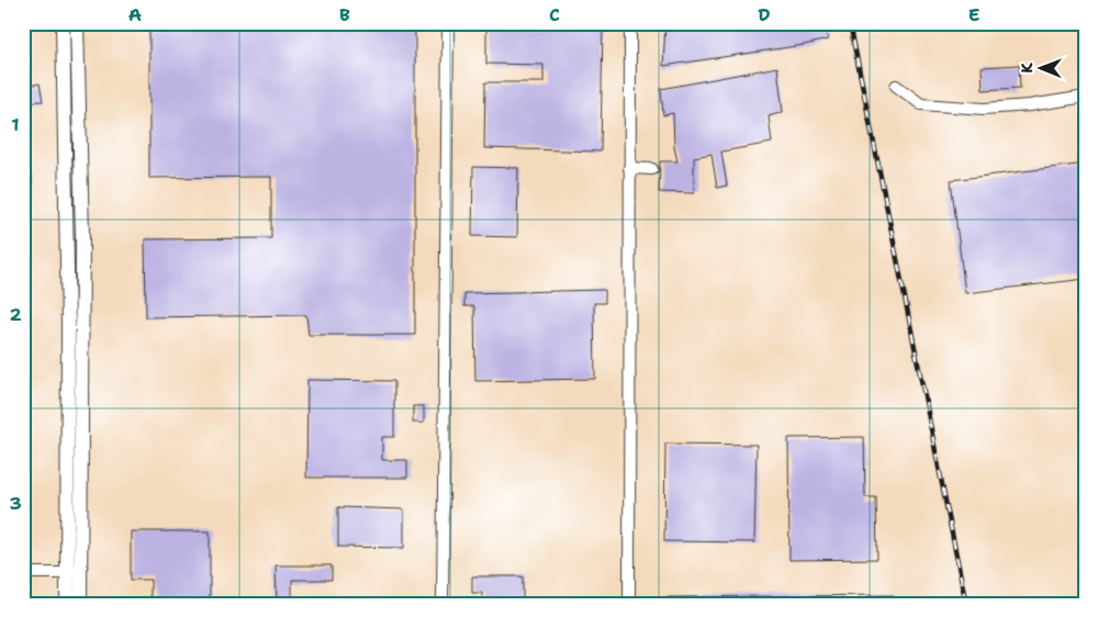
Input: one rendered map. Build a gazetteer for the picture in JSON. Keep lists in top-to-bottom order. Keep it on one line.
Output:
{"north":"left","grid":{"columns":["A","B","C","D","E"],"rows":["1","2","3"]}}
